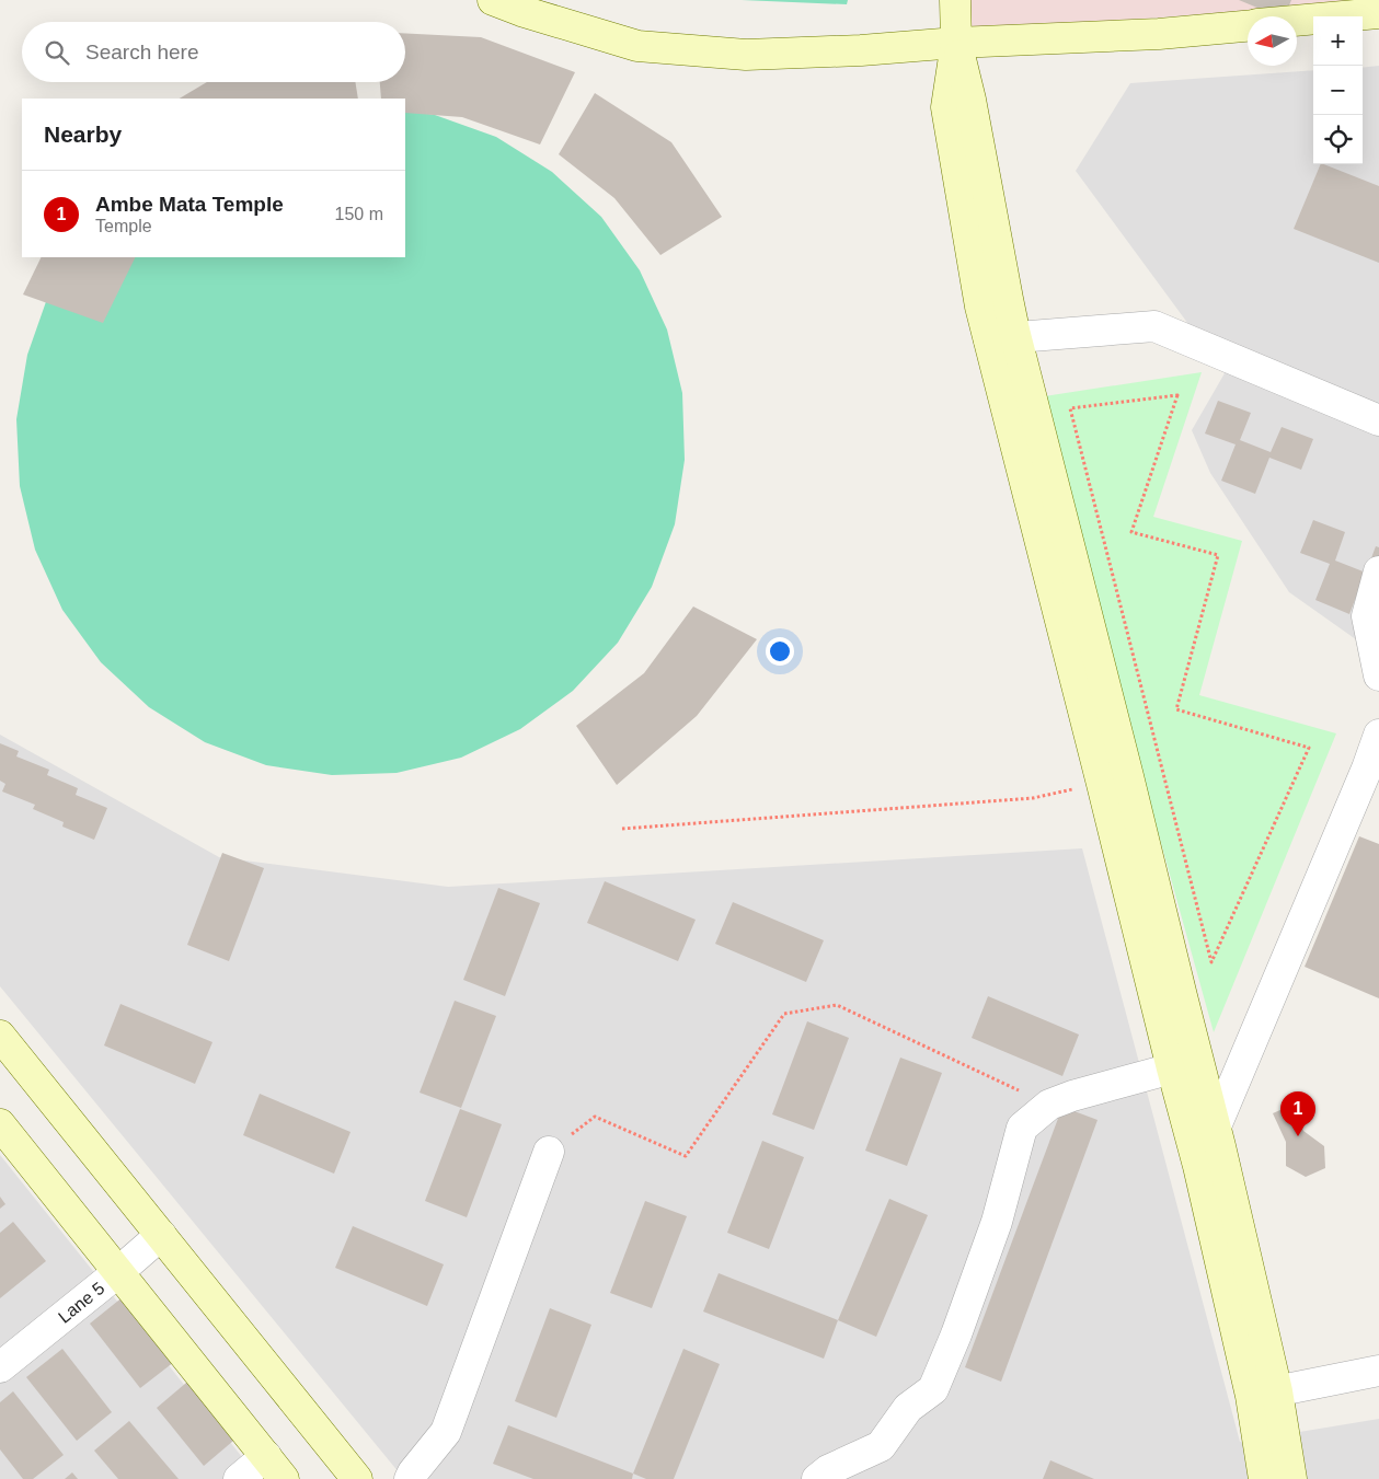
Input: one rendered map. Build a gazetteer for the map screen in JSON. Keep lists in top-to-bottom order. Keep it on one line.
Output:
{"streets":{"street":["Lane 5"]},"north":"left","page":{"map_buttons":["+","−"],"search":"Search here","heading":"Nearby","list":[{"mark":"1","name":"Ambe Mata Temple","note":"Temple","value":"150 m"}],"pins":"1"}}
